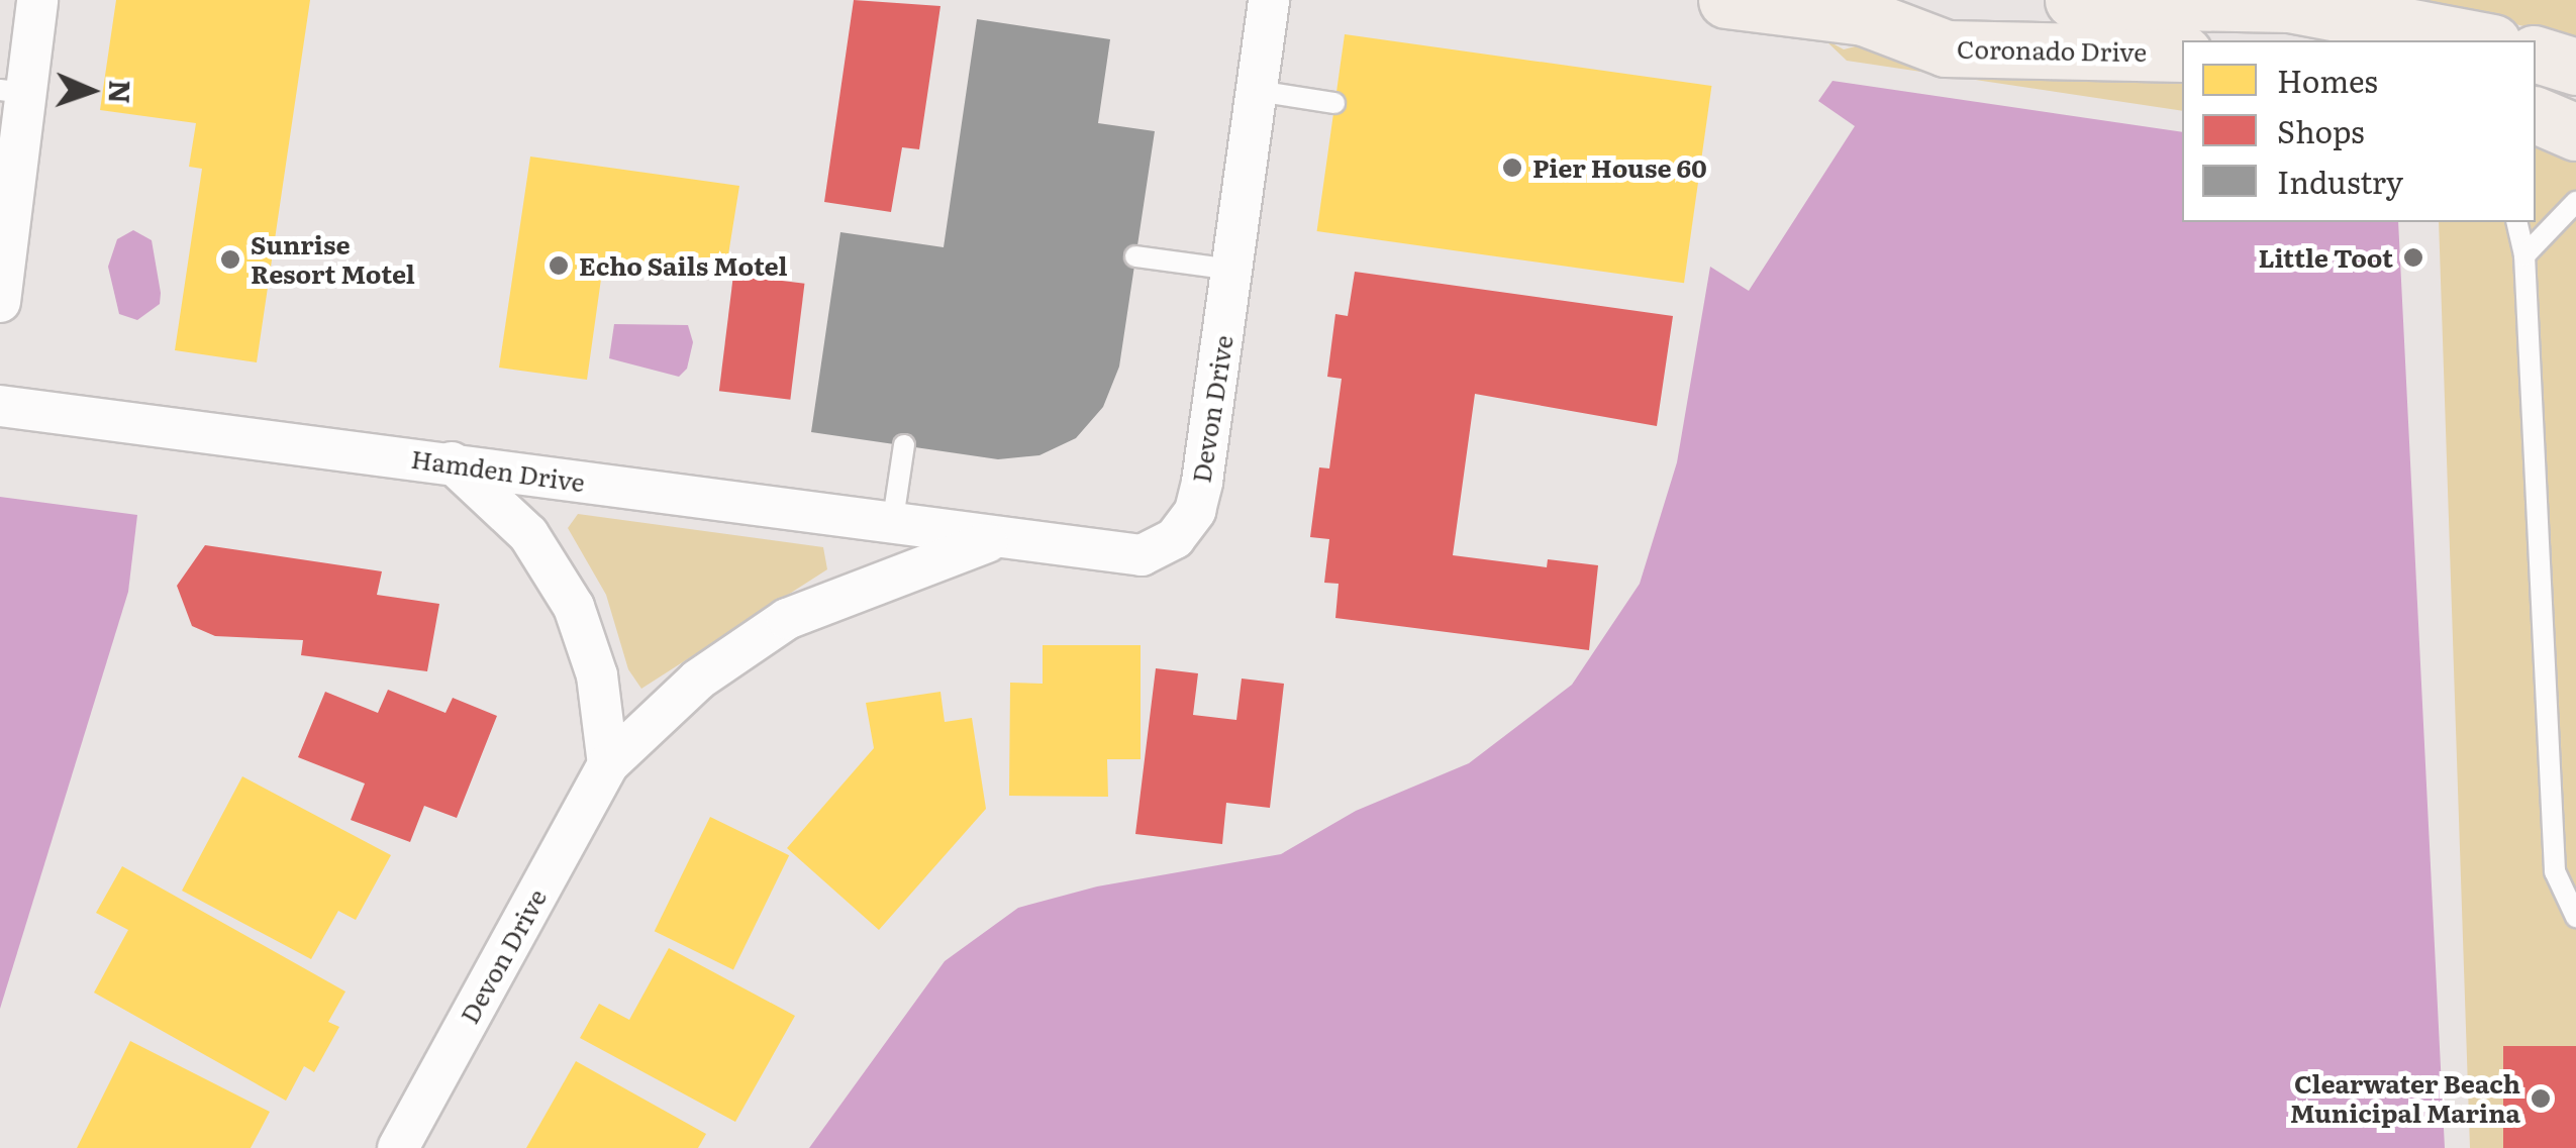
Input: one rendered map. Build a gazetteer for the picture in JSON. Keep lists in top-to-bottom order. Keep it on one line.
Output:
{"streets":{"main road":["Coronado Drive"],"street":["Devon Drive","Hamden Drive"]},"crossings":[["Devon Drive","Hamden Drive"]],"places":["Pier House 60","Little Toot","Sunrise Resort Motel","Echo Sails Motel","Clearwater Beach Municipal Marina"],"legend":["Homes","Shops","Industry"],"north":"right"}
